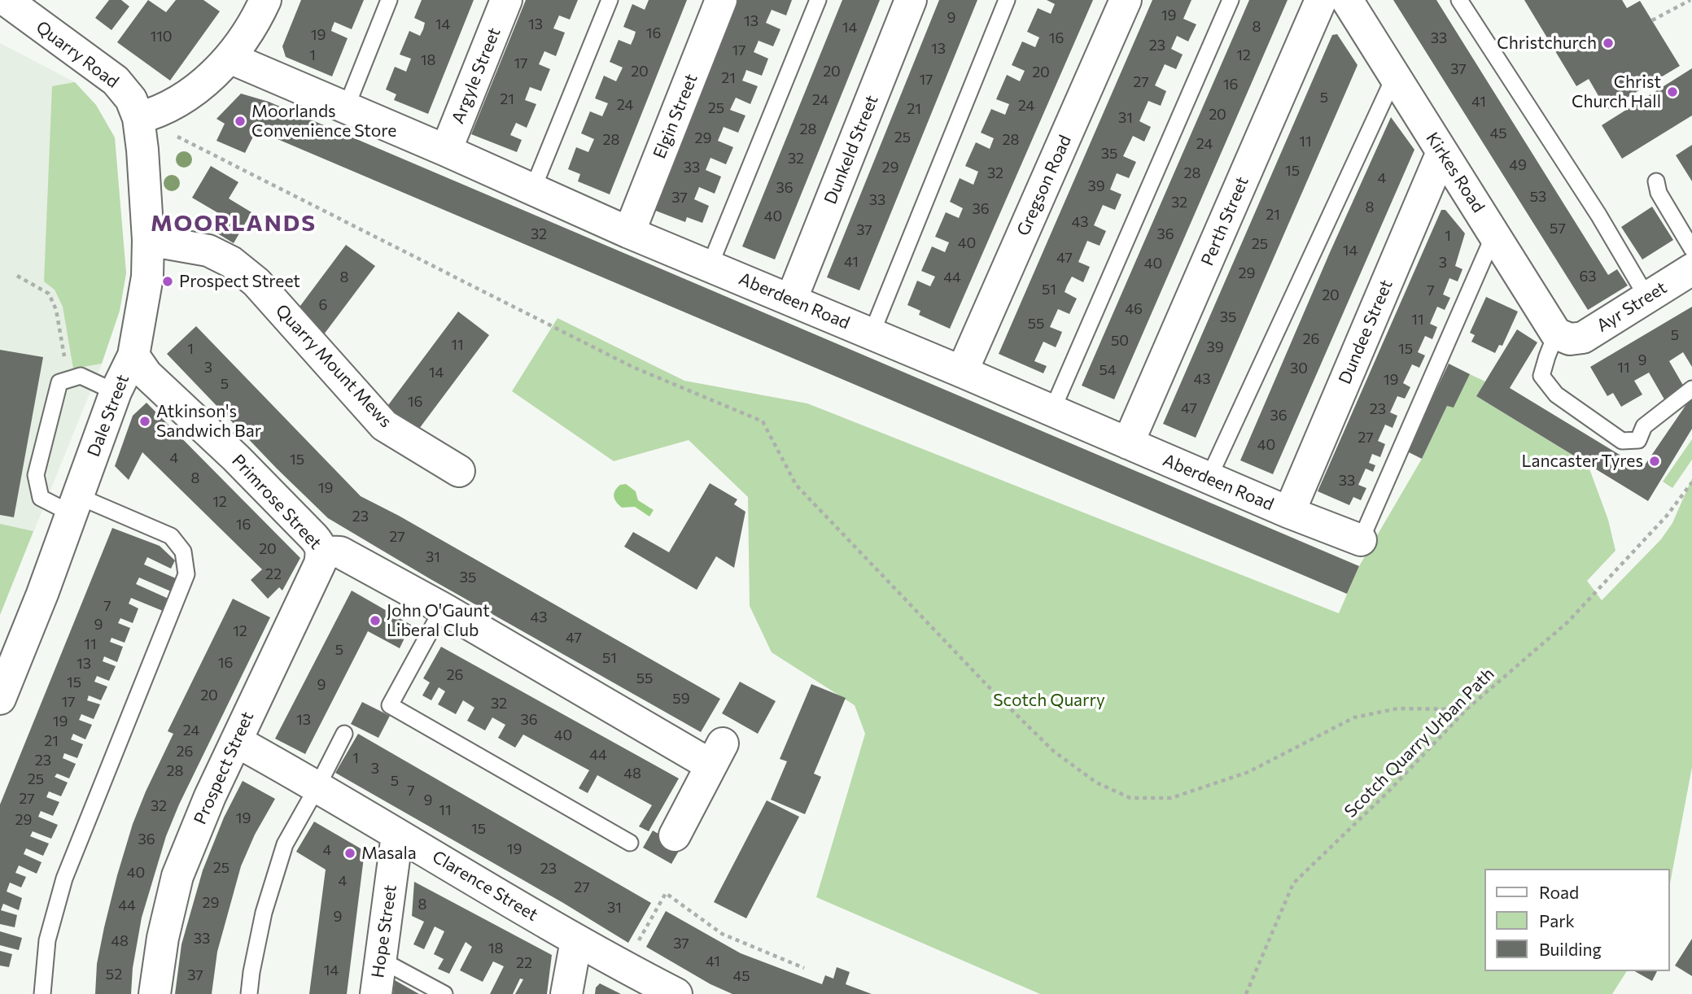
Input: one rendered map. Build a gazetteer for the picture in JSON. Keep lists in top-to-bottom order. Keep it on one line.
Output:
{"streets":{"street":["Quarry Road","Argyle Street","Elgin Street","Dunkeld Street","Kirkes Road","Gregson Road","Perth Street","Aberdeen Road","Ayr Street","Dundee Street","Quarry Mount Mews","Dale Street","Primrose Street","Prospect Street","Clarence Street","Hope Street"],"path":["Scotch Quarry Urban Path"]},"crossings":[["Quarry Road","Dale Street"],["Argyle Street","Aberdeen Road"],["Elgin Street","Aberdeen Road"],["Dunkeld Street","Aberdeen Road"],["Kirkes Road","Perth Street"],["Kirkes Road","Ayr Street"],["Kirkes Road","Dundee Street"],["Gregson Road","Aberdeen Road"],["Perth Street","Aberdeen Road"],["Aberdeen Road","Dundee Street"],["Quarry Mount Mews","Dale Street"],["Dale Street","Primrose Street"],["Primrose Street","Prospect Street"],["Prospect Street","Clarence Street"],["Clarence Street","Hope Street"]],"districts":["MOORLANDS"],"parks":["Scotch Quarry"],"places":["Christchurch","Christ Church Hall","Moorlands Convenience Store","Prospect Street","Atkinson's Sandwich Bar","Lancaster Tyres","John O'Gaunt Liberal Club","Masala"],"house_numbers":["19","9","13","14","13","8","14","16","19","110","16","33","23","13","17","1","12","18","17","37","20","20","20","21","17","27","16","5","21","24","41","24","24","25","21","20","31","28","45","25","29","28","28","11","24","35","32","49","33","29","15","32","28","4","39","36","53","37","33","32","8","36","21","40","43","57","37","32","36","1","40","25","14","47","41","3","40","29","63","8","44","51","7","20","6","46","35","11","55","5","26","50","11","39","1","15","9","3","11","30","54","14","43","19","5","16","47","23","36","27","40","4","15","8","33","19","12","23","16","27","20","31","22","35","7","43","9","12","47","11","5","51","16","13","26","55","15","9","20","59","17","32","13","36","19","24","40","21","26","44","1","23","3","28","48","25","5","7","27","9","32","11","19","29","15","36","19","4","25","23","40","4","27","29","8","44","31","9","33","48","37","18","41","22","14","52","37","45"],"legend":["Road","Park","Building"]}
